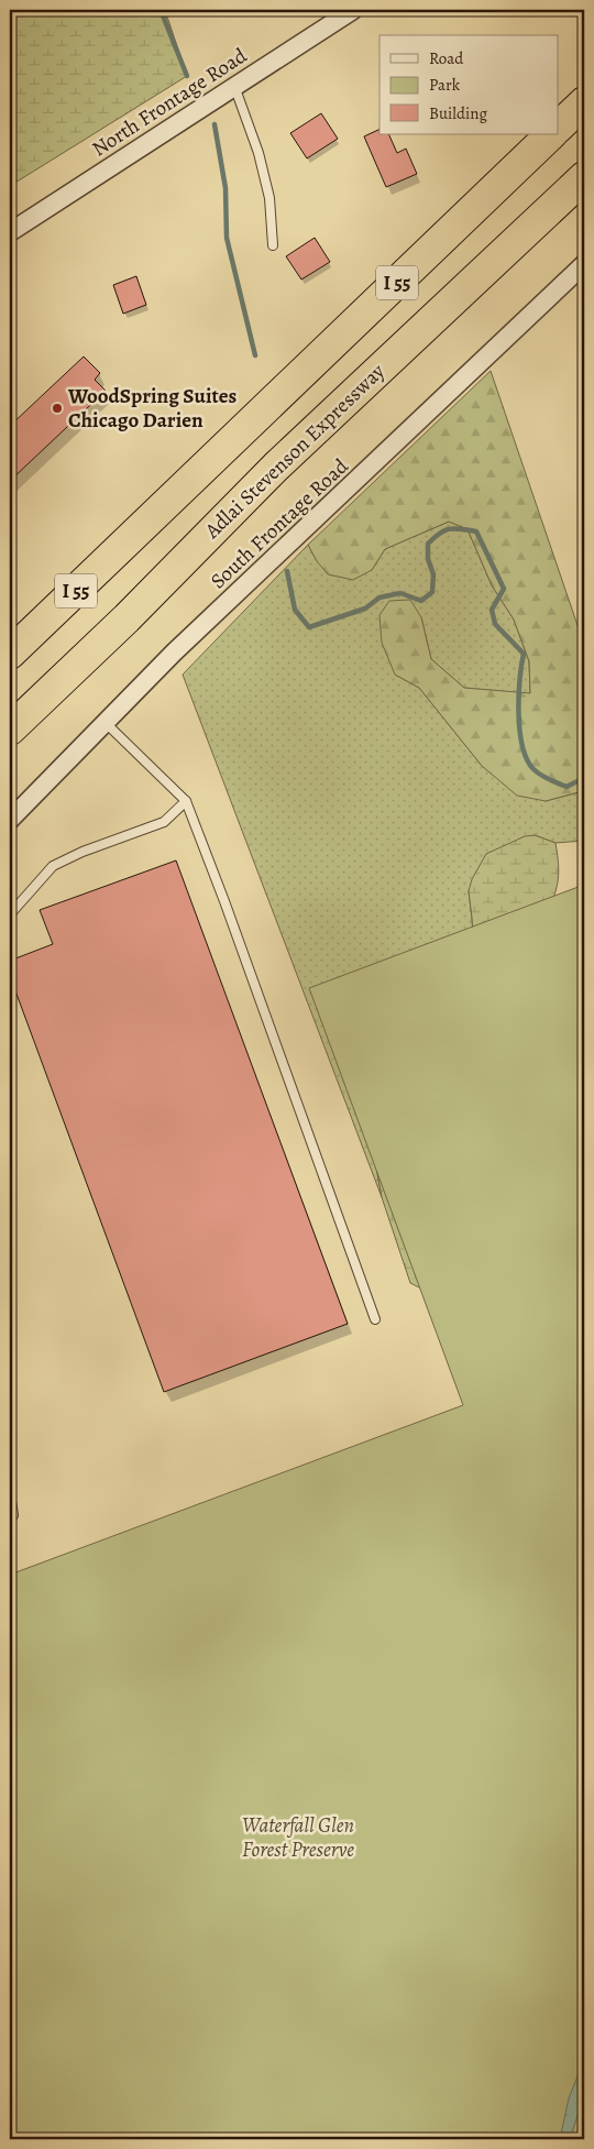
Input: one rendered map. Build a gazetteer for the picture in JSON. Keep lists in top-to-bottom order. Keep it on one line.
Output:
{"streets":{"highway":["I 55","Adlai Stevenson Expressway"],"street":["North Frontage Road","South Frontage Road"]},"parks":["Waterfall Glen Forest Preserve"],"places":["WoodSpring Suites Chicago Darien"],"legend":["Road","Park","Building"]}
